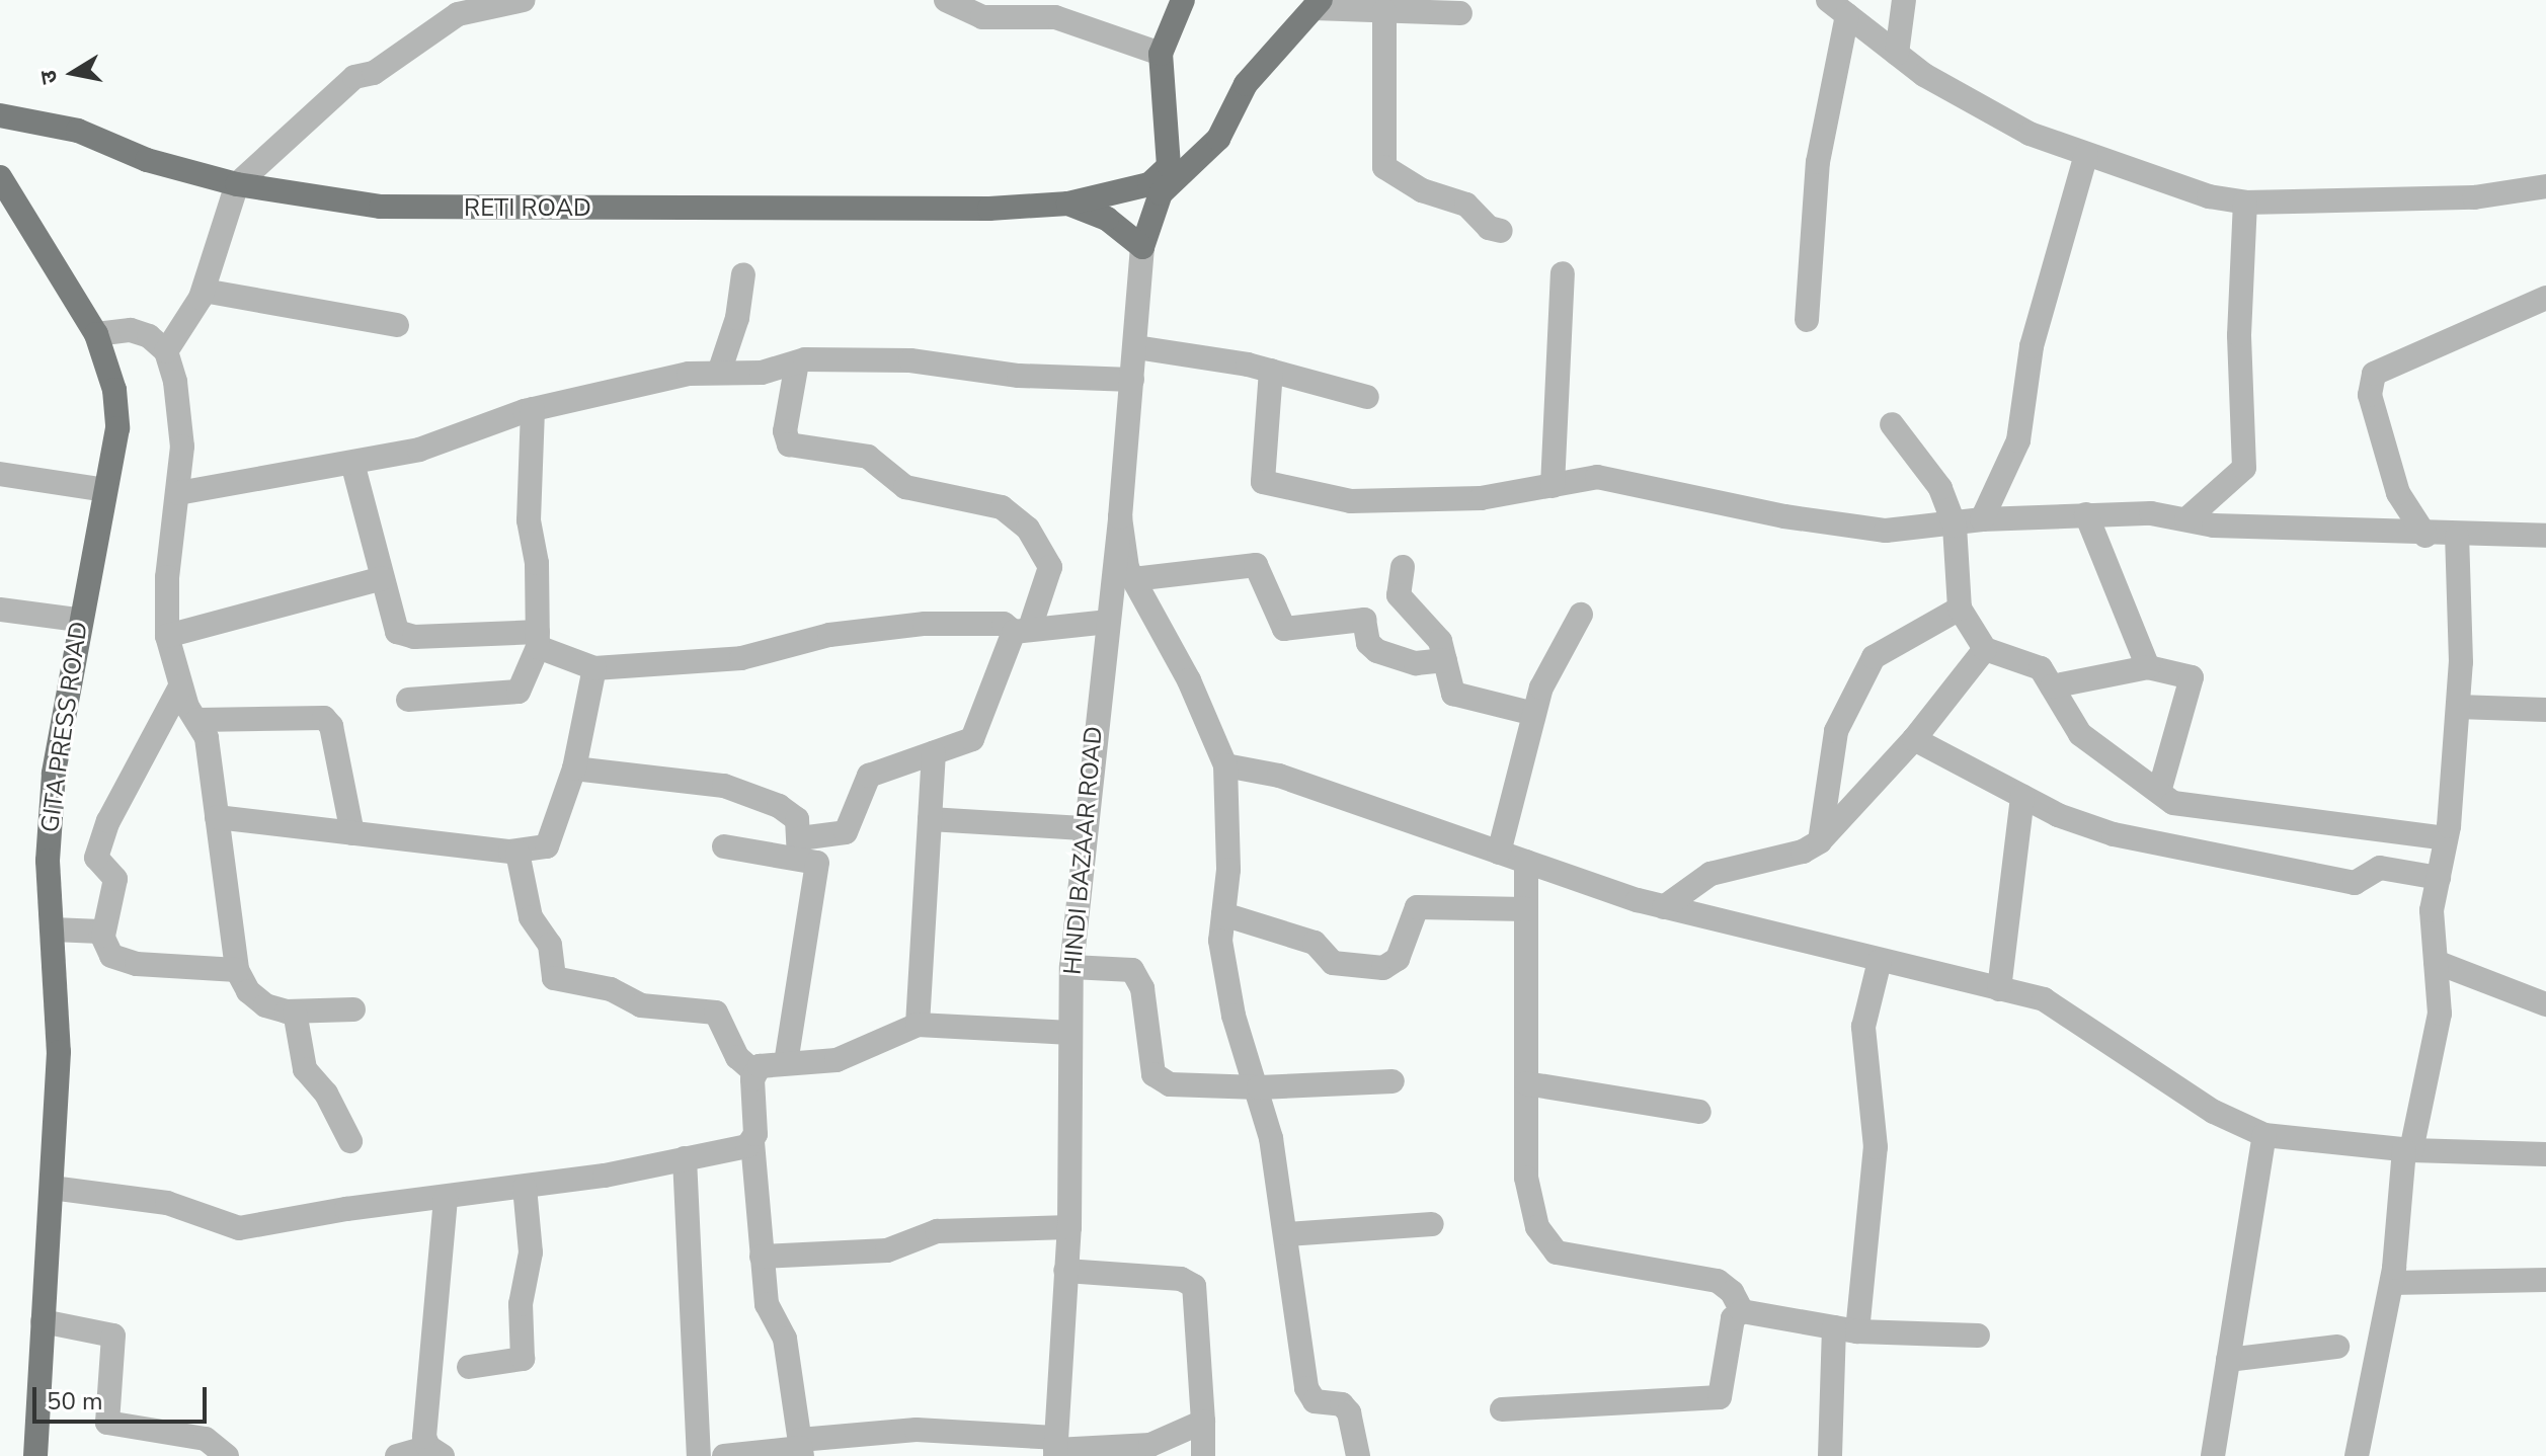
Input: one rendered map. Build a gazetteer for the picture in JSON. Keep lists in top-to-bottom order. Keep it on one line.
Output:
{"streets":{"main road":["RETI ROAD","GITA PRESS ROAD"],"street":["HINDI BAZAAR ROAD"]},"scale_bar":"50 m","north":"left"}
